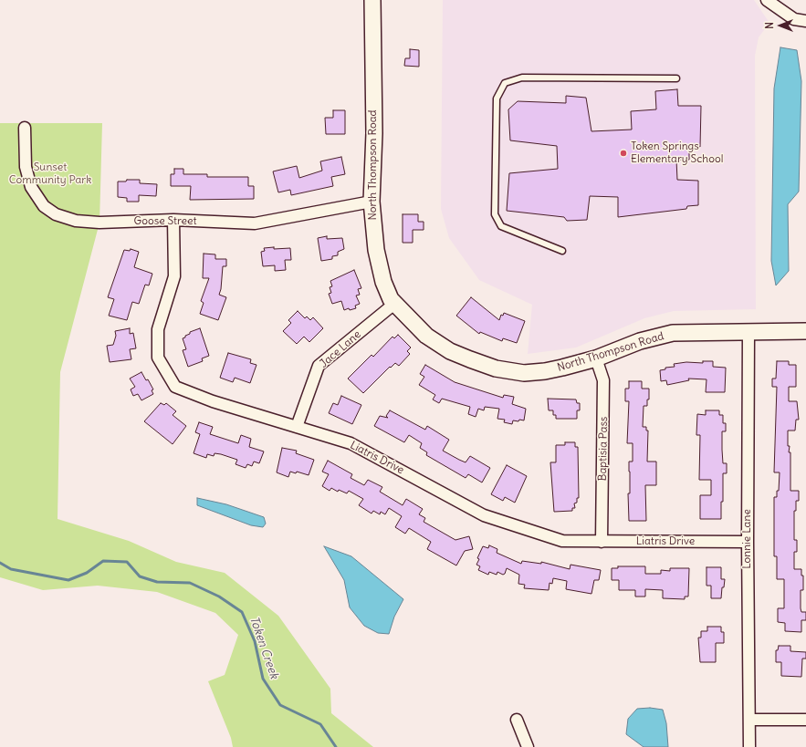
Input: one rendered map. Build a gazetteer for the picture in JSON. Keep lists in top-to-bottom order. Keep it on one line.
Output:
{"streets":{"street":["North Thompson Road","Goose Street","Jace Lane","Baptisia Pass","Liatris Drive","Lonnie Lane"]},"crossings":[["North Thompson Road","Goose Street"],["North Thompson Road","Jace Lane"],["North Thompson Road","Baptisia Pass"],["North Thompson Road","Lonnie Lane"],["Goose Street","Liatris Drive"],["Jace Lane","Liatris Drive"],["Baptisia Pass","Liatris Drive"],["Liatris Drive","Lonnie Lane"]],"water":["Token Creek"],"parks":["Sunset Community Park"],"places":["Token Springs Elementary School"],"north":"left"}
